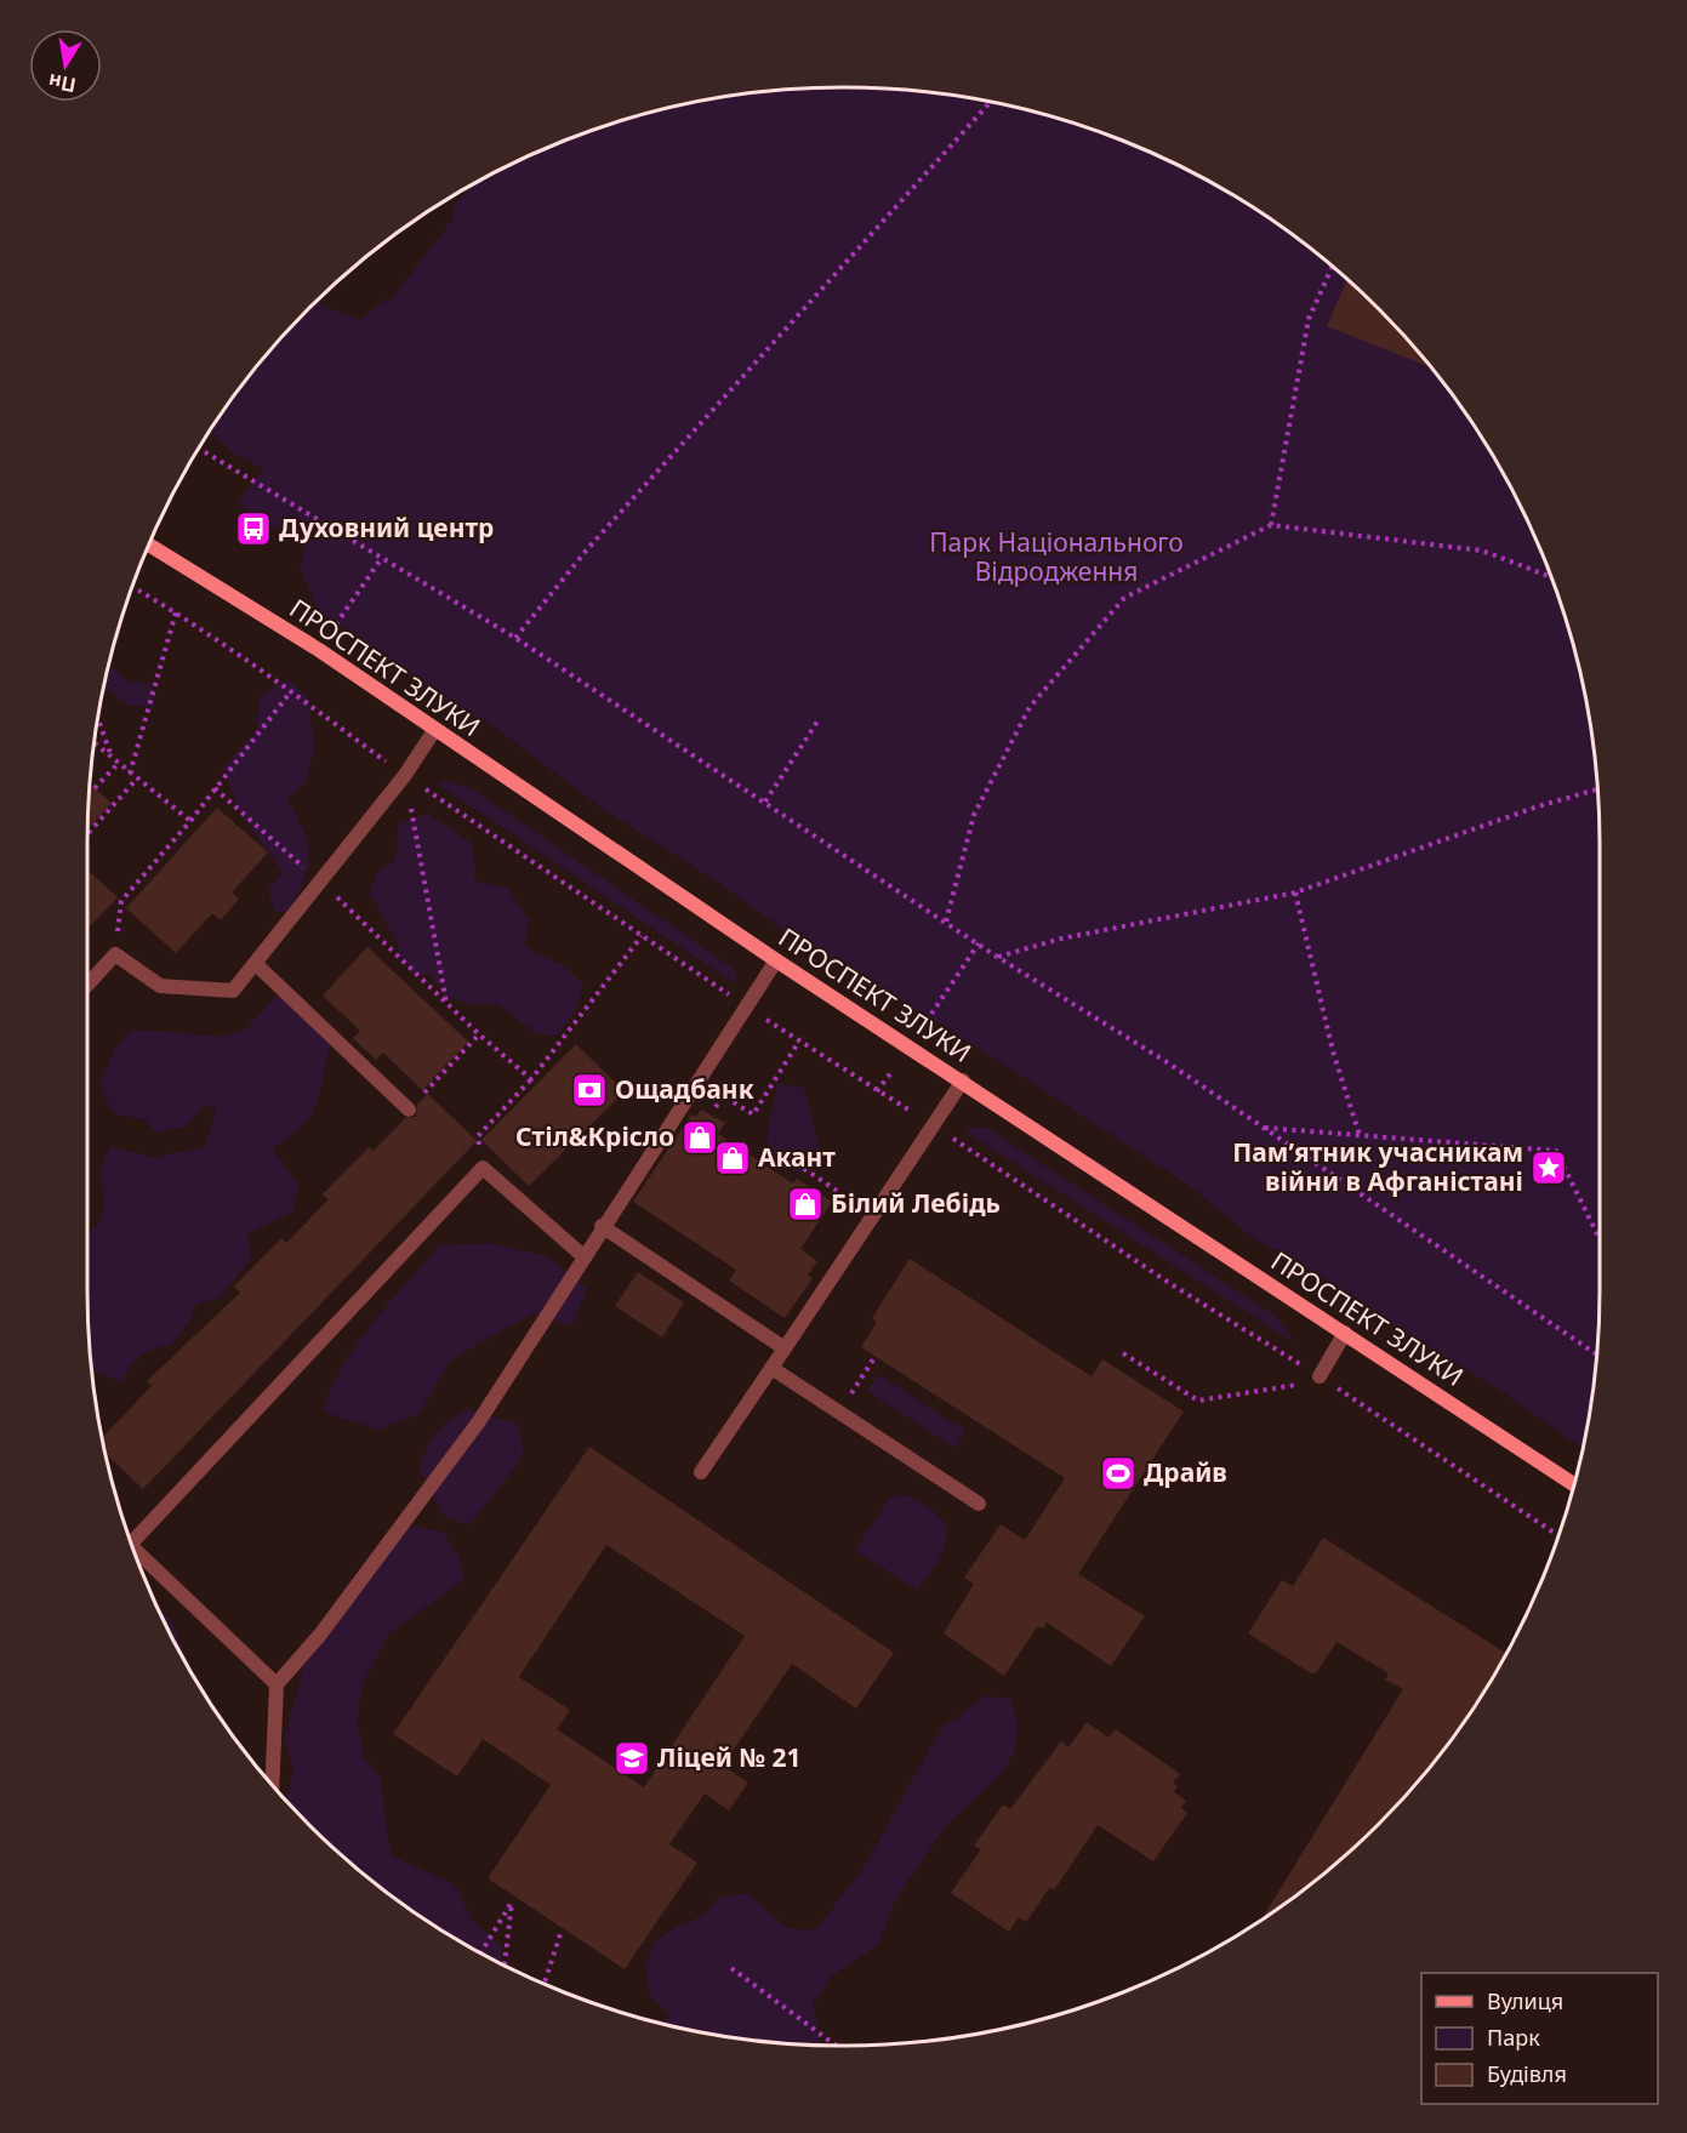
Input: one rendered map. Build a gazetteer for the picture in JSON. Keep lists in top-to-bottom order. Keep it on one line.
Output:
{"streets":{"main road":["ПРОСПЕКТ ЗЛУКИ"]},"parks":["Парк Національного Відродження"],"places":{"bus stop":["Духовний центр"],"bank":["Ощадбанк"],"shop":["Стіл&Крісло","Акант","Білий Лебідь"],"place":["Пам’ятник учасникам війни в Афганістані"],"sports":["Драйв"],"school or university":["Ліцей № 21"]},"legend":["Вулиця","Парк","Будівля"],"north":"bottom"}
